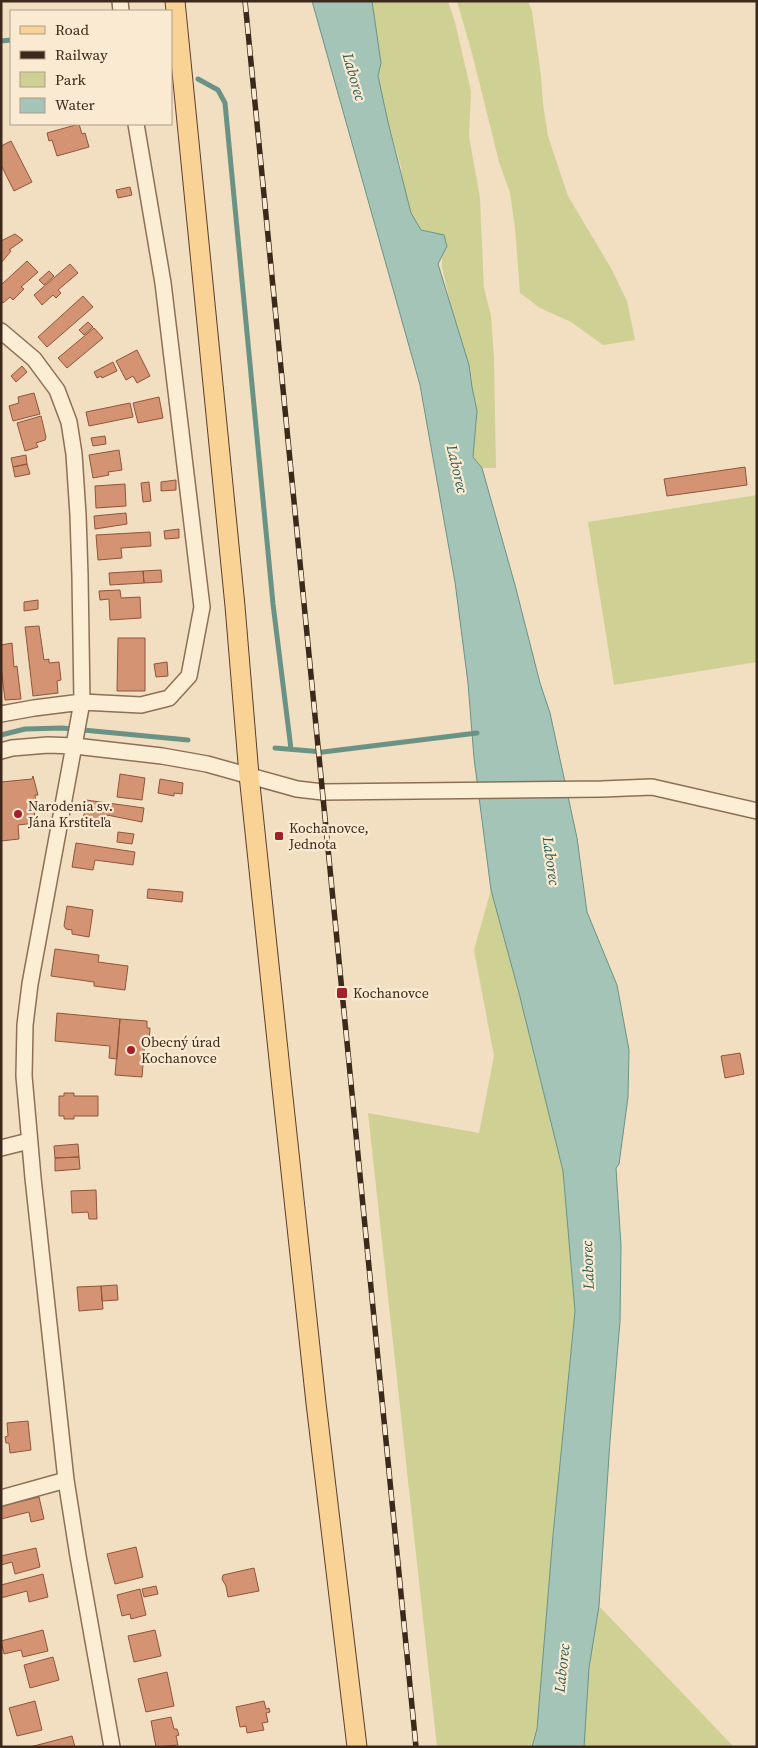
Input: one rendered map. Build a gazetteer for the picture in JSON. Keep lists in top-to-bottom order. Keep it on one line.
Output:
{"water":["Laborec"],"places":{"other":["Narodenia sv. Jána Krstiteľa","Obecný úrad Kochanovce"],"transit":["Kochanovce, Jednota","Kochanovce"]},"legend":["Road","Railway","Park","Water"]}
